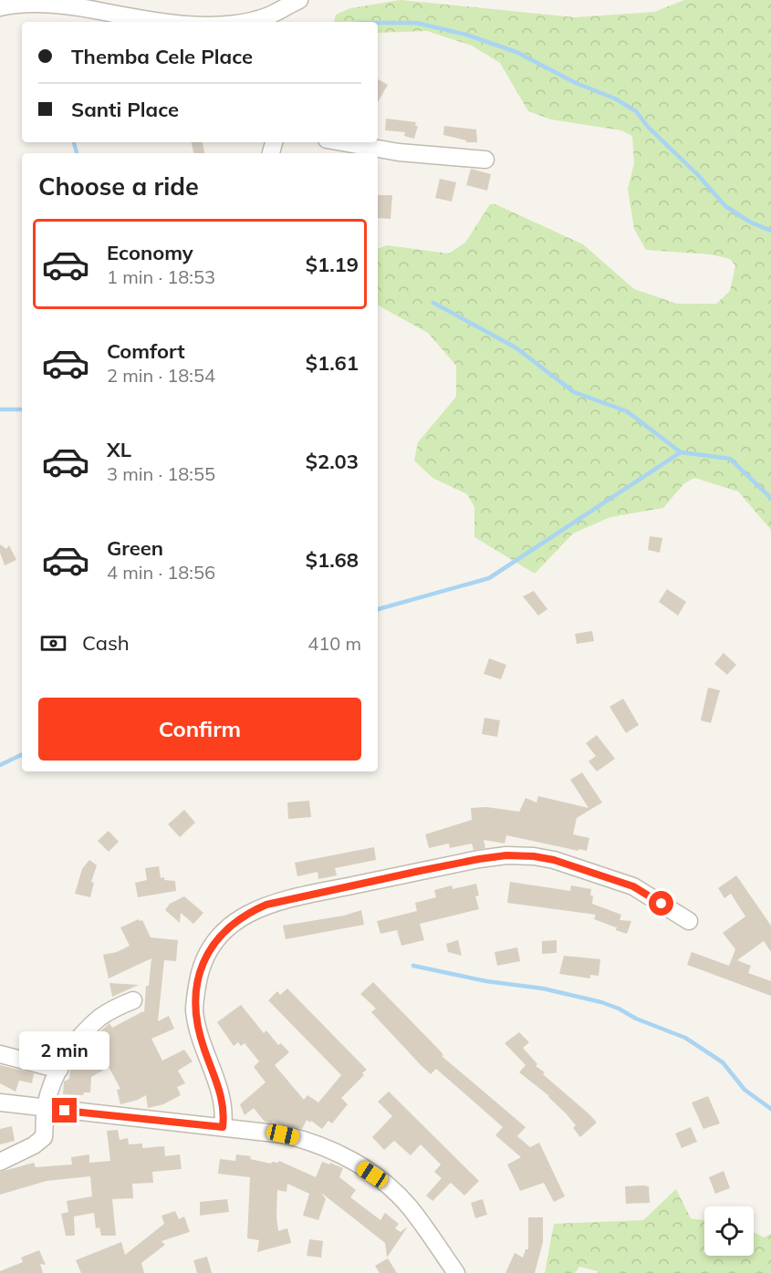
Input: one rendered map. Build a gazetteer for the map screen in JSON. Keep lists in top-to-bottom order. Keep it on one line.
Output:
{"page":{"banner":["Themba Cele Place","Santi Place"],"heading":"Choose a ride","list":[{"name":"Economy","note":"1 min · 18:53","value":"$1.19"},{"name":"Comfort","note":"2 min · 18:54","value":"$1.61"},{"name":"XL","note":"3 min · 18:55","value":"$2.03"},{"name":"Green","note":"4 min · 18:56","value":"$1.68"}],"pay":["Cash","410 m"],"buttons":"Confirm","bubble":"2 min"}}
